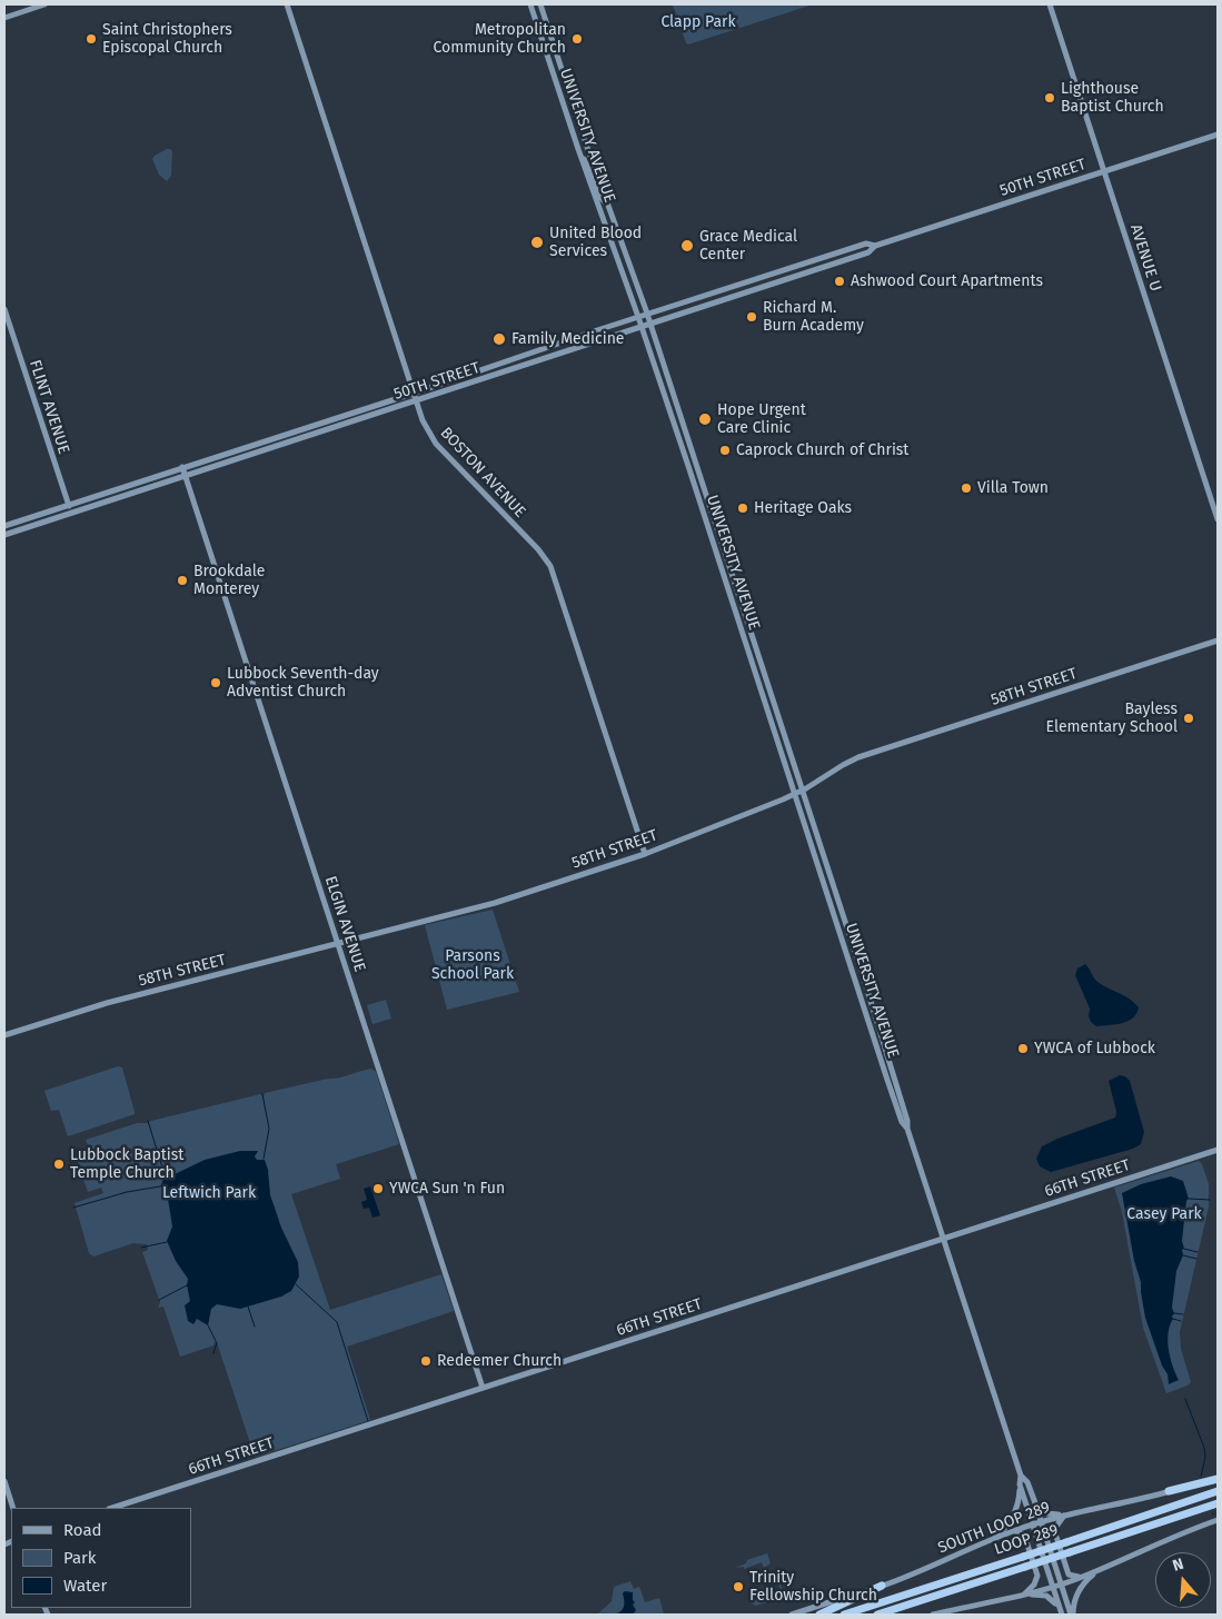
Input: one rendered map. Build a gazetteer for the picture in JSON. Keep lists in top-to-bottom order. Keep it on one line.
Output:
{"streets":{"highway":["LOOP 289"],"main road":["UNIVERSITY AVENUE","50TH STREET","AVENUE U","FLINT AVENUE","BOSTON AVENUE","58TH STREET","ELGIN AVENUE","66TH STREET","SOUTH LOOP 289"]},"crossings":[["UNIVERSITY AVENUE","50TH STREET"],["UNIVERSITY AVENUE","58TH STREET"],["UNIVERSITY AVENUE","66TH STREET"],["UNIVERSITY AVENUE","SOUTH LOOP 289"],["50TH STREET","AVENUE U"],["50TH STREET","FLINT AVENUE"],["50TH STREET","BOSTON AVENUE"],["50TH STREET","ELGIN AVENUE"],["BOSTON AVENUE","58TH STREET"],["58TH STREET","ELGIN AVENUE"],["ELGIN AVENUE","66TH STREET"]],"parks":["Clapp Park","Parsons School Park","Leftwich Park","Casey Park"],"places":["Saint Christophers Episcopal Church","Metropolitan Community Church","Lighthouse Baptist Church","United Blood Services","Grace Medical Center","Ashwood Court Apartments","Richard M. Burn Academy","Family Medicine","Hope Urgent Care Clinic","Caprock Church of Christ","Villa Town","Heritage Oaks","Brookdale Monterey","Lubbock Seventh-day Adventist Church","Bayless Elementary School","YWCA of Lubbock","Lubbock Baptist Temple Church","YWCA Sun 'n Fun","Redeemer Church","Trinity Fellowship Church"],"legend":["Road","Park","Water"],"north":"top"}
